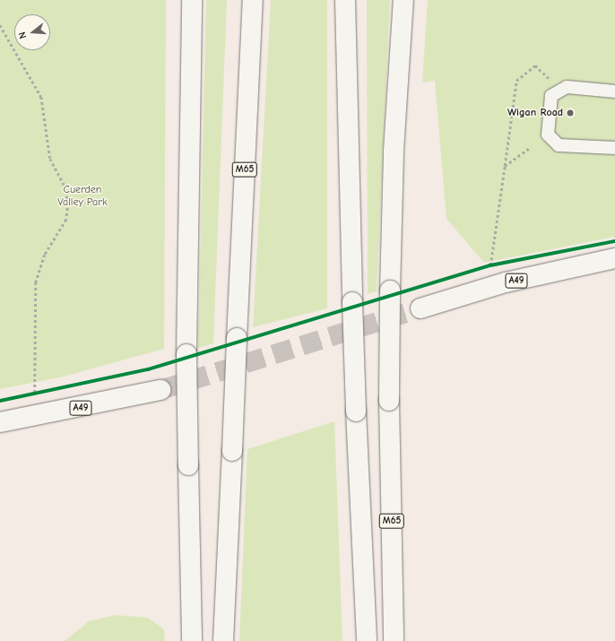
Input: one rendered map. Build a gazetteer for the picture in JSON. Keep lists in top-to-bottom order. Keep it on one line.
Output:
{"streets":{"main road":["M65","A49"]},"parks":["Cuerden Valley Park"],"places":["Wigan Road"],"north":"left"}
